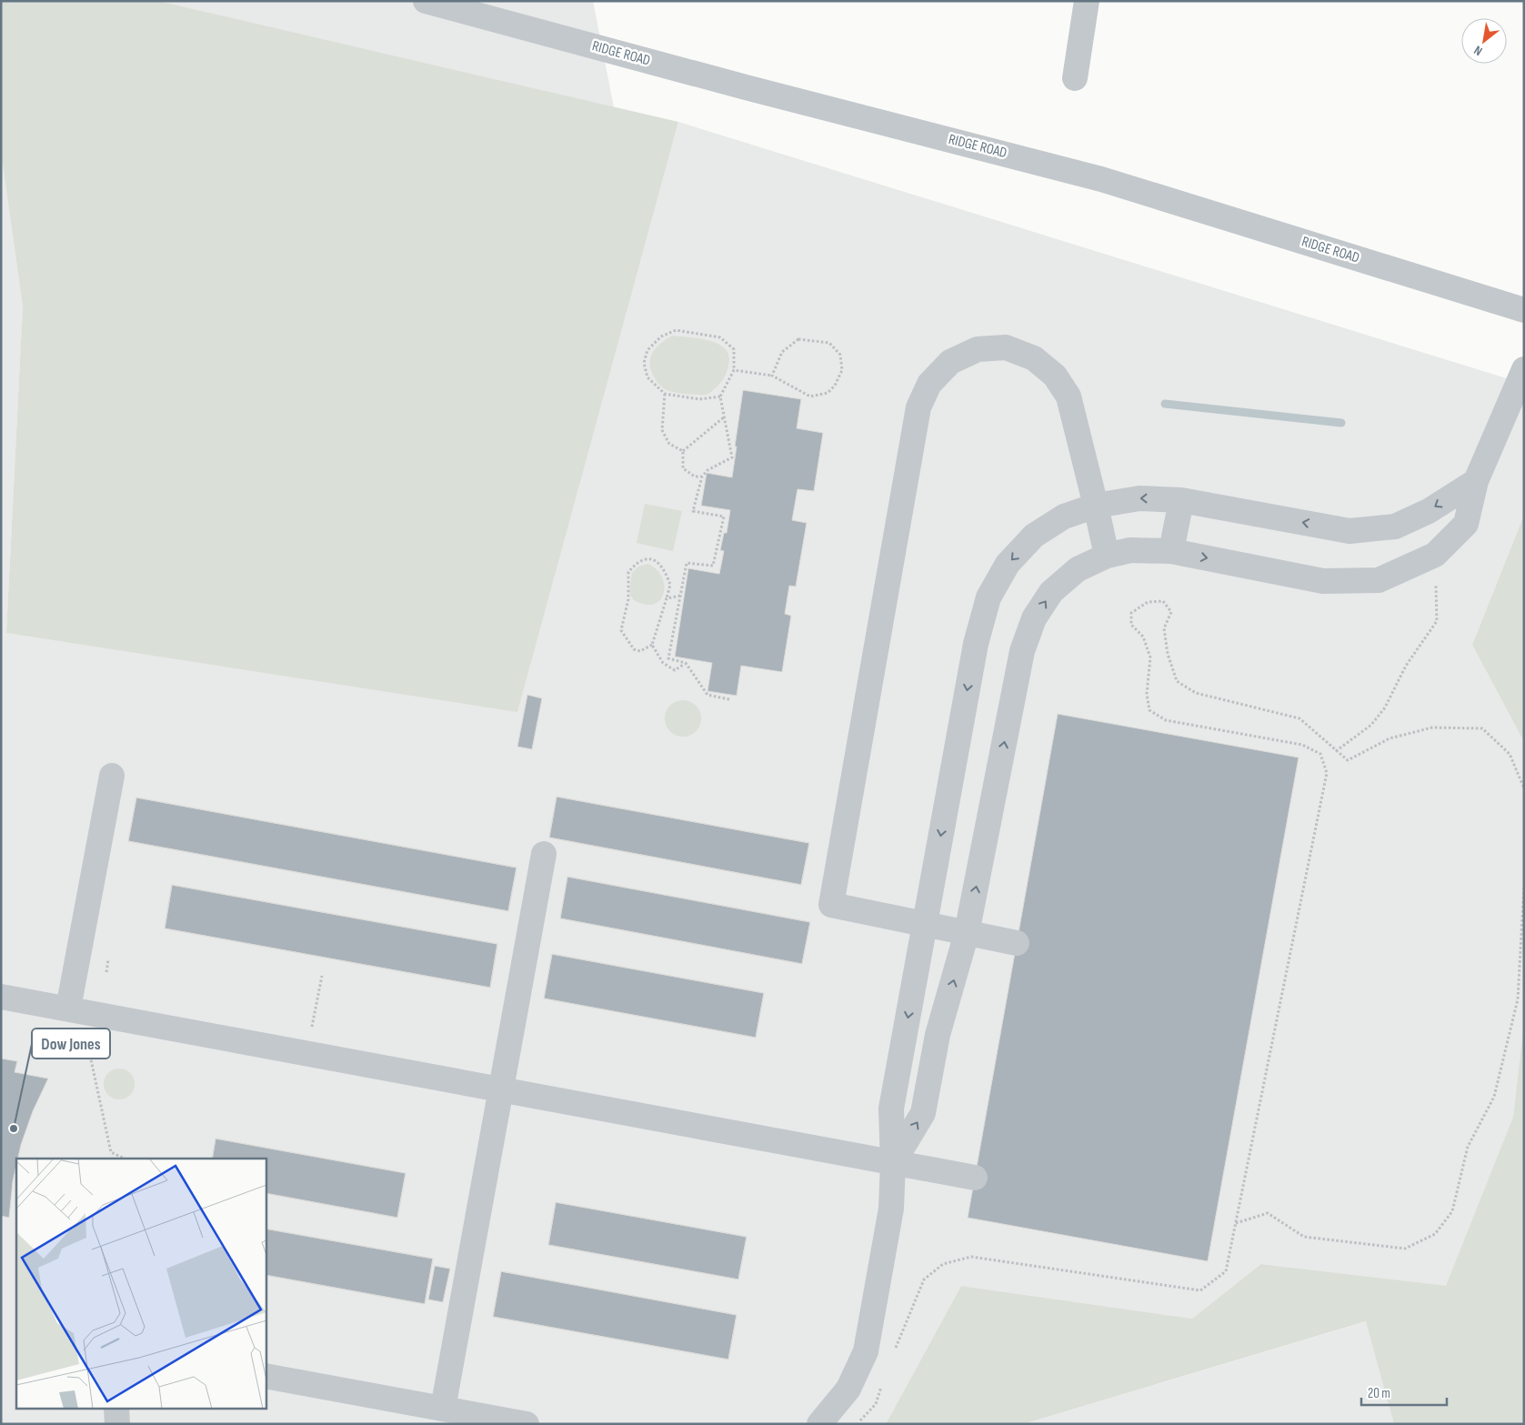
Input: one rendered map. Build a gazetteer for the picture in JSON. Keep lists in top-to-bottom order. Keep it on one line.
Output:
{"streets":{"street":["RIDGE ROAD"]},"places":["Dow Jones"],"scale_bar":"20 m","north":"bottom left"}
